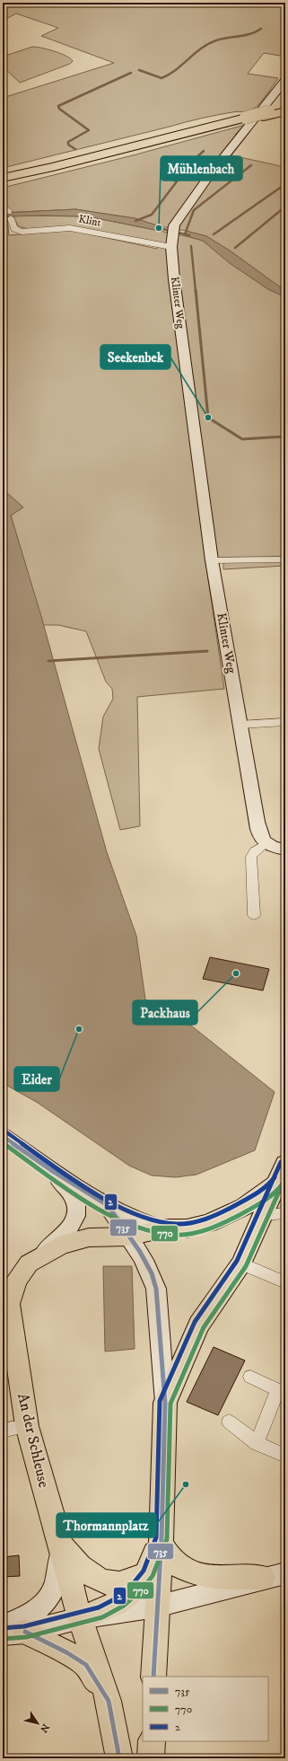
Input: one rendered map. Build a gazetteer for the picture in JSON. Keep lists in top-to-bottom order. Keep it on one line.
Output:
{"streets":{"main road":["An der Schleuse"],"street":["Klint","Klinter Weg"]},"crossings":[["Klint","Klinter Weg"]],"places":["Mühlenbach","Seekenbek","Packhaus","Eider","Thormannplatz"],"lines":["transit line 2","transit line 735","transit line 770"],"legend":["735","770","2"],"north":"bottom right"}
